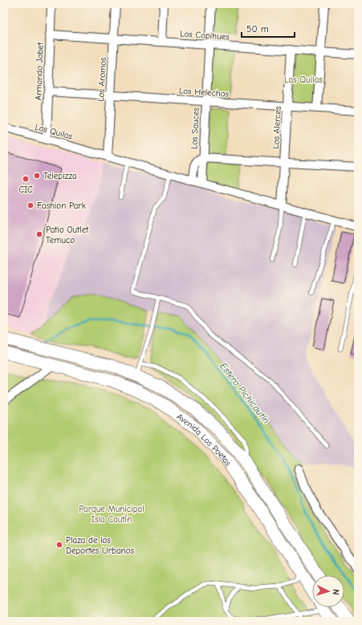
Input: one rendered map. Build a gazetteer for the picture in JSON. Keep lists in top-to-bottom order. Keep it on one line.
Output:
{"streets":{"main road":["Avenida Los Poetas"],"street":["Los Copihues","Armando Jobet","Los Aromos","Los Helechos","Los Alerces","Los Sauces","Las Quilas"]},"crossings":[["Los Copihues","Armando Jobet"],["Los Copihues","Los Aromos"],["Los Copihues","Los Alerces"],["Los Copihues","Los Sauces"],["Armando Jobet","Los Helechos"],["Armando Jobet","Las Quilas"],["Los Aromos","Los Helechos"],["Los Aromos","Las Quilas"],["Los Helechos","Los Alerces"],["Los Helechos","Los Sauces"],["Los Alerces","Las Quilas"],["Los Sauces","Las Quilas"]],"water":["Estero Pichicautín"],"parks":["Las Quilas","Parque Municipal Isla Cautín"],"places":["Telepizza","CIC","Fashion Park","Patio Outlet Temuco","Plaza de los Deportes Urbanos"],"scale_bar":"50 m","north":"right"}
